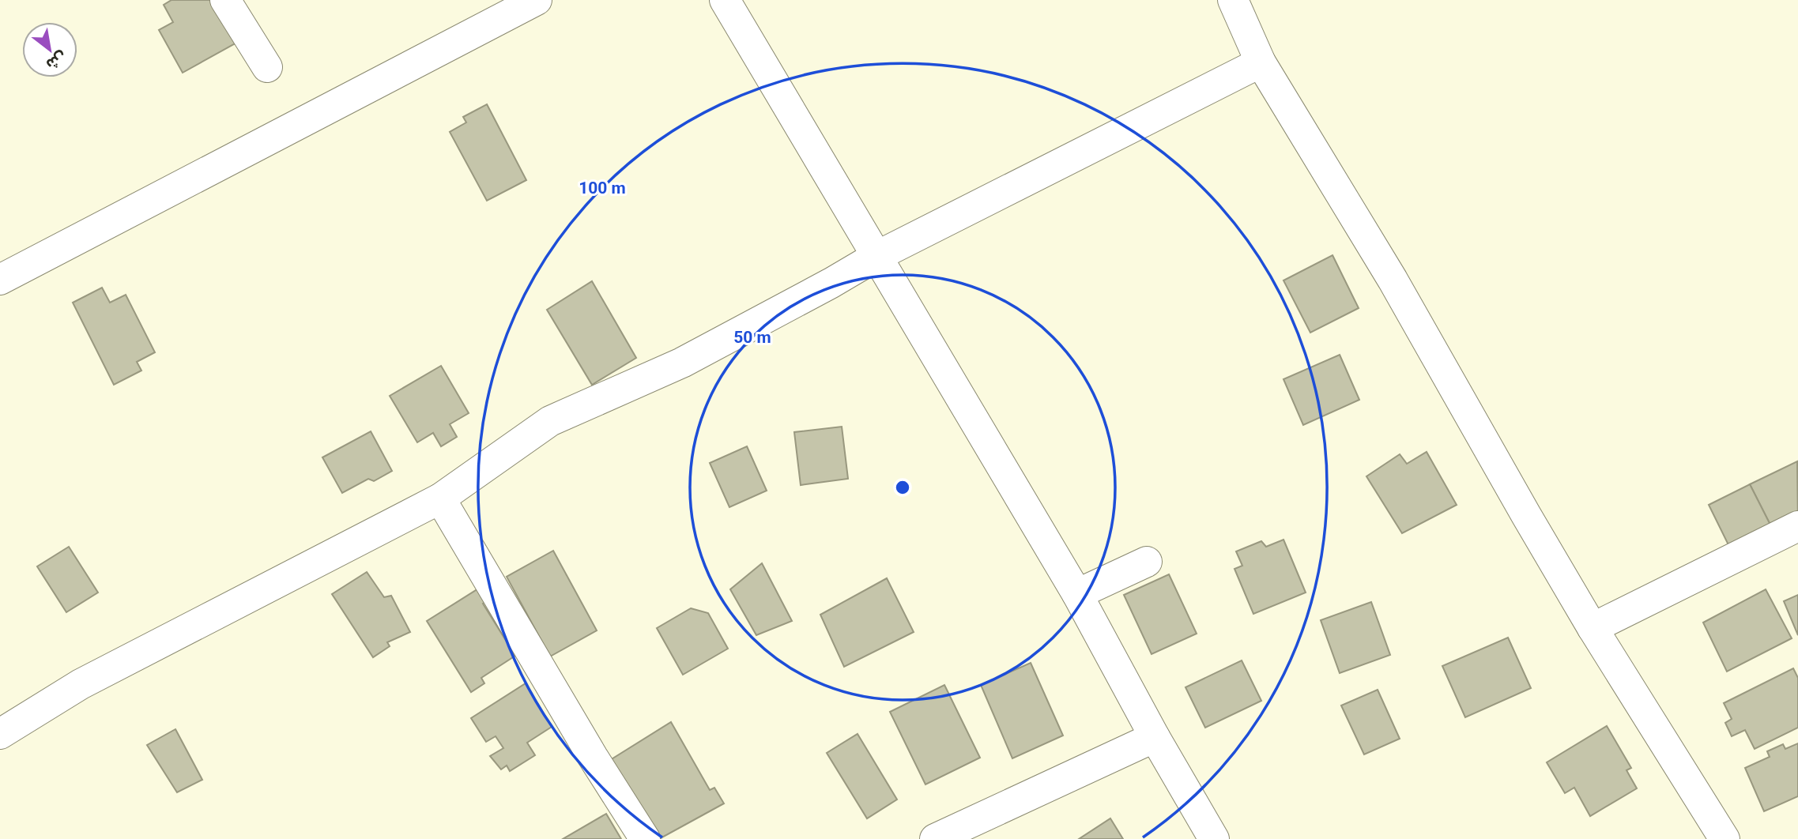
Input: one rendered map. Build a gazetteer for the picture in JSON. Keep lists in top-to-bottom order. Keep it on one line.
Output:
{"north":"bottom right","rings":["100 m","50 m"]}
